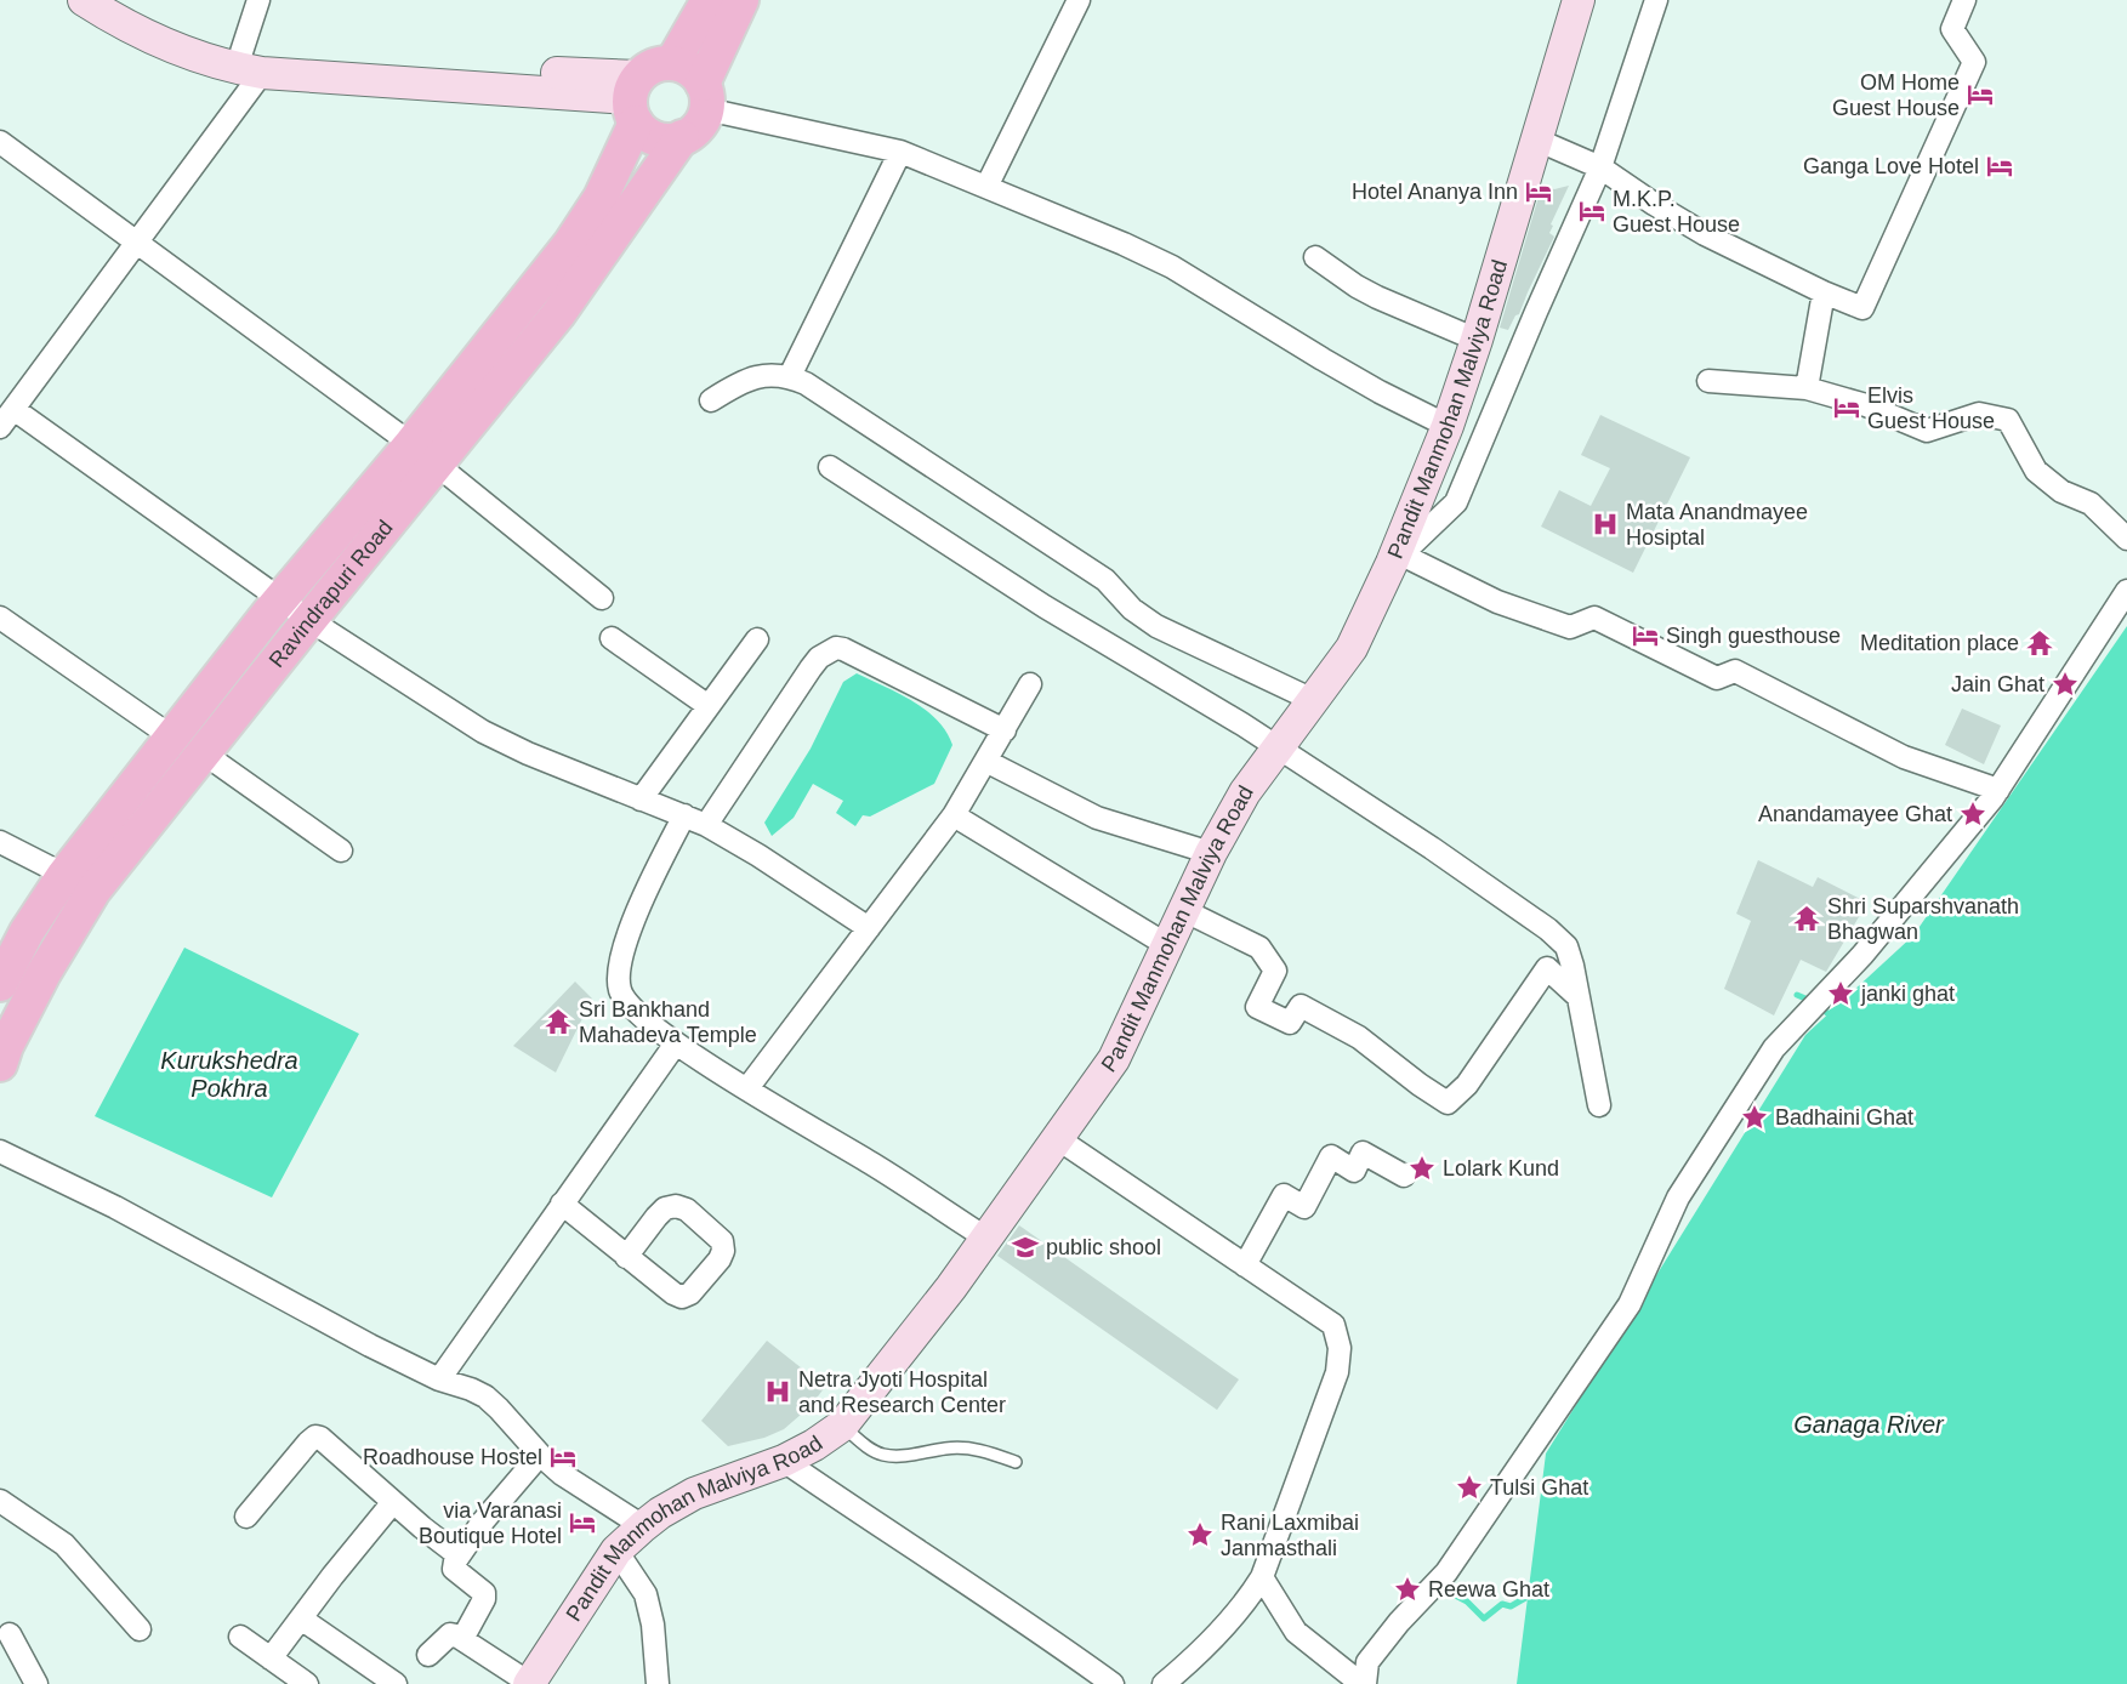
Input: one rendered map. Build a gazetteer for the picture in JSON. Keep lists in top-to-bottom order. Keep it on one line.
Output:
{"streets":{"main road":["Ravindrapuri Road"],"street":["Pandit Manmohan Malviya Road"]},"water":["Kurukshedra Pokhra","Ganaga River"],"places":{"hotel":["OM Home Guest House","Ganga Love Hotel","Hotel Ananya Inn","M.K.P. Guest House","Elvis Guest House","Singh guesthouse","Roadhouse Hostel","via Varanasi Boutique Hotel"],"hospital":["Mata Anandmayee Hosiptal","Netra Jyoti Hospital and Research Center"],"temple":["Meditation place","Shri Suparshvanath Bhagwan","Sri Bankhand Mahadeva Temple"],"place":["Jain Ghat","Anandamayee Ghat","janki ghat","Badhaini Ghat","Lolark Kund","Tulsi Ghat","Rani Laxmibai Janmasthali","Reewa Ghat"],"school or university":["public shool"]}}
